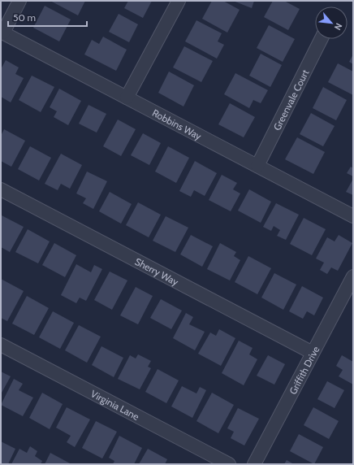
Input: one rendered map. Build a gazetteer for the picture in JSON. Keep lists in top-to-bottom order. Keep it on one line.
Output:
{"streets":{"street":["Greenvale Court","Robbins Way","Sherry Way","Griffith Drive","Virginia Lane"]},"crossings":[["Greenvale Court","Robbins Way"],["Sherry Way","Griffith Drive"]],"scale_bar":"50 m","north":"bottom right"}
